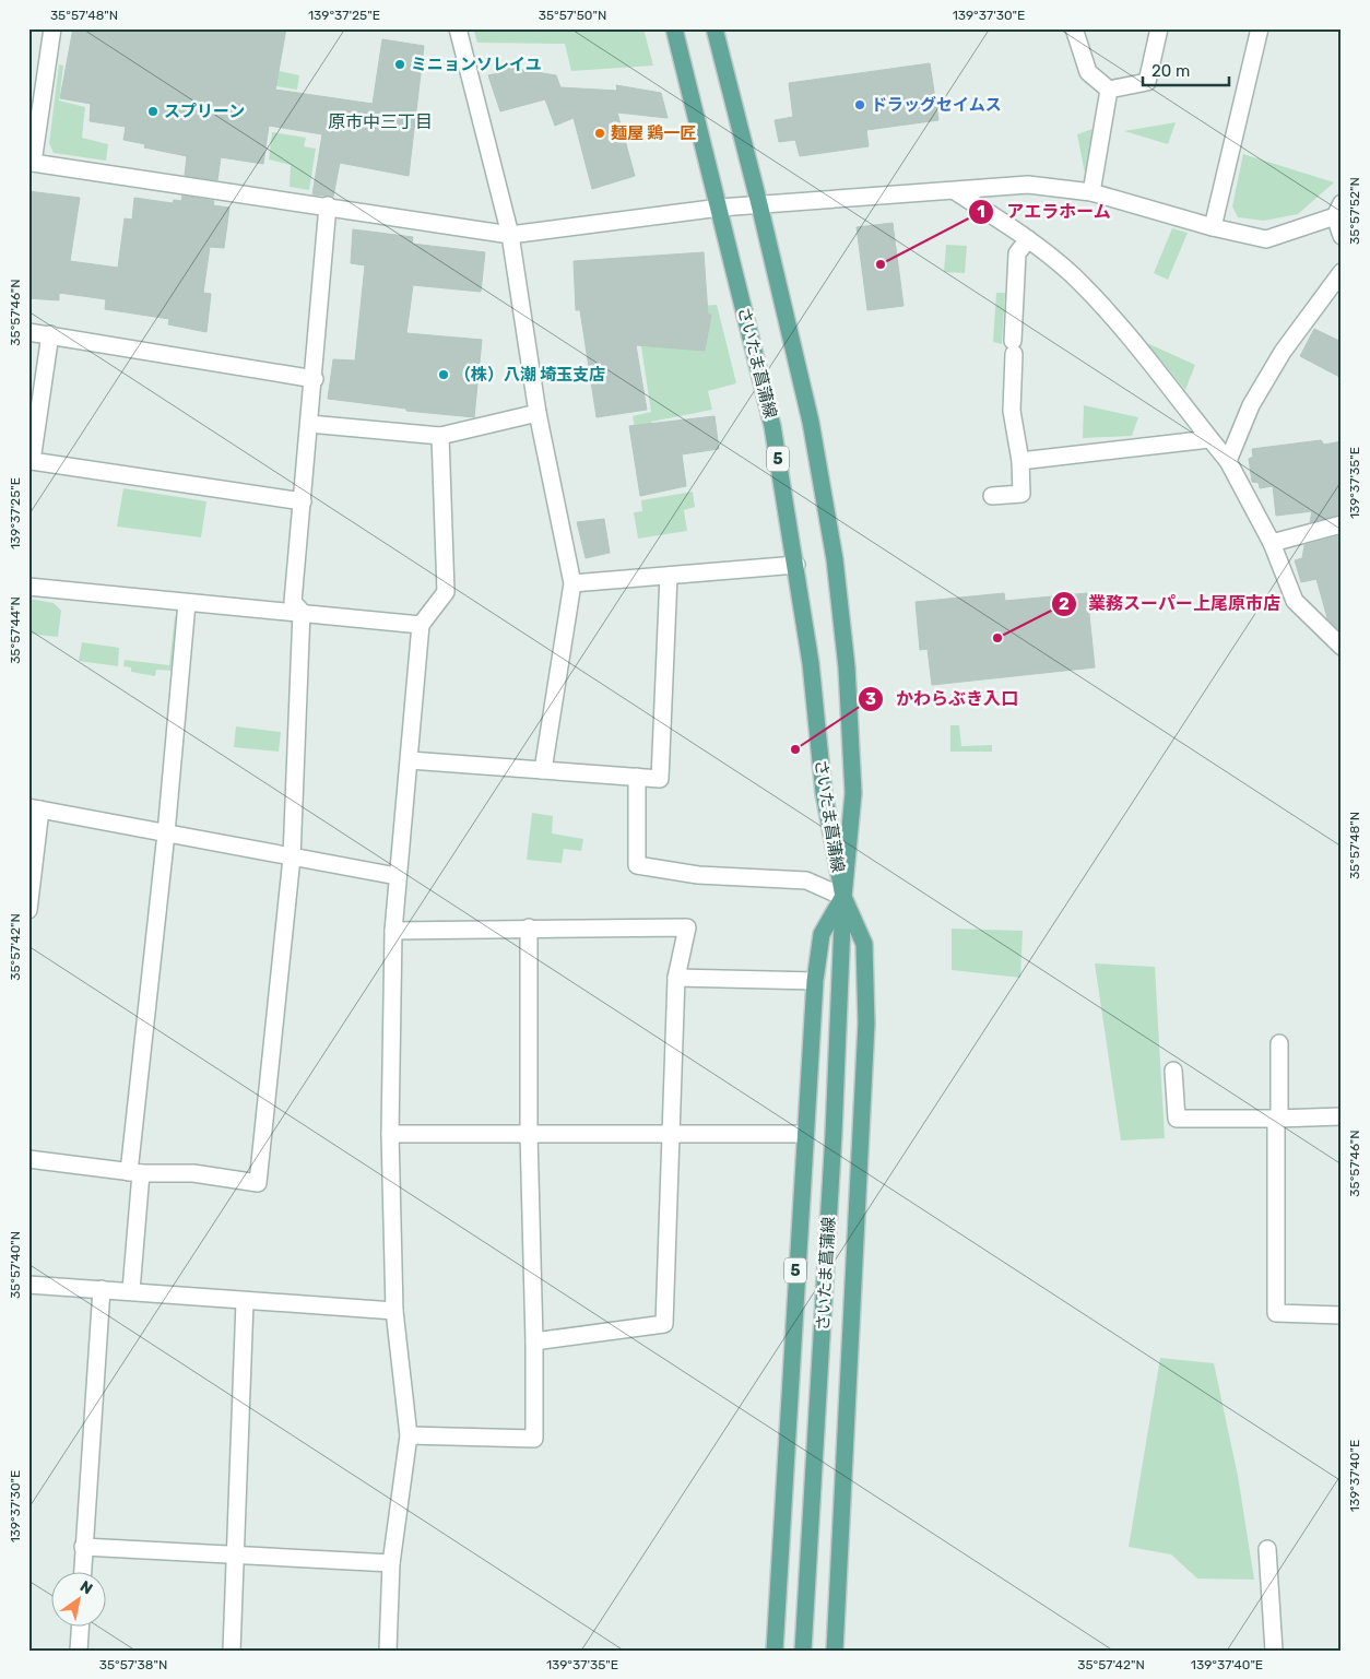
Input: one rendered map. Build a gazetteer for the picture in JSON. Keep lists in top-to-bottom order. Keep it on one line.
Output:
{"streets":{"main road":["さいたま菖蒲線","5"]},"crossings":[["さいたま菖蒲線","5"]],"districts":["原市中三丁目"],"places":["ミニョンソレイユ","ドラッグセイムス","スプリーン","麺屋 鶏一匠","アエラホーム","（株）八潮 埼玉支店","業務スーパー上尾原市店","かわらぶき入口"],"scale_bar":"20 m","north":"top right","coordinates":["35°57'48\"N","139°37'25\"E","35°57'50\"N","139°37'30\"E","35°57'52\"N","35°57'46\"N","139°37'35\"E","35°57'44\"N","35°57'42\"N","35°57'40\"N","139°37'40\"E","35°57'38\"N"]}
